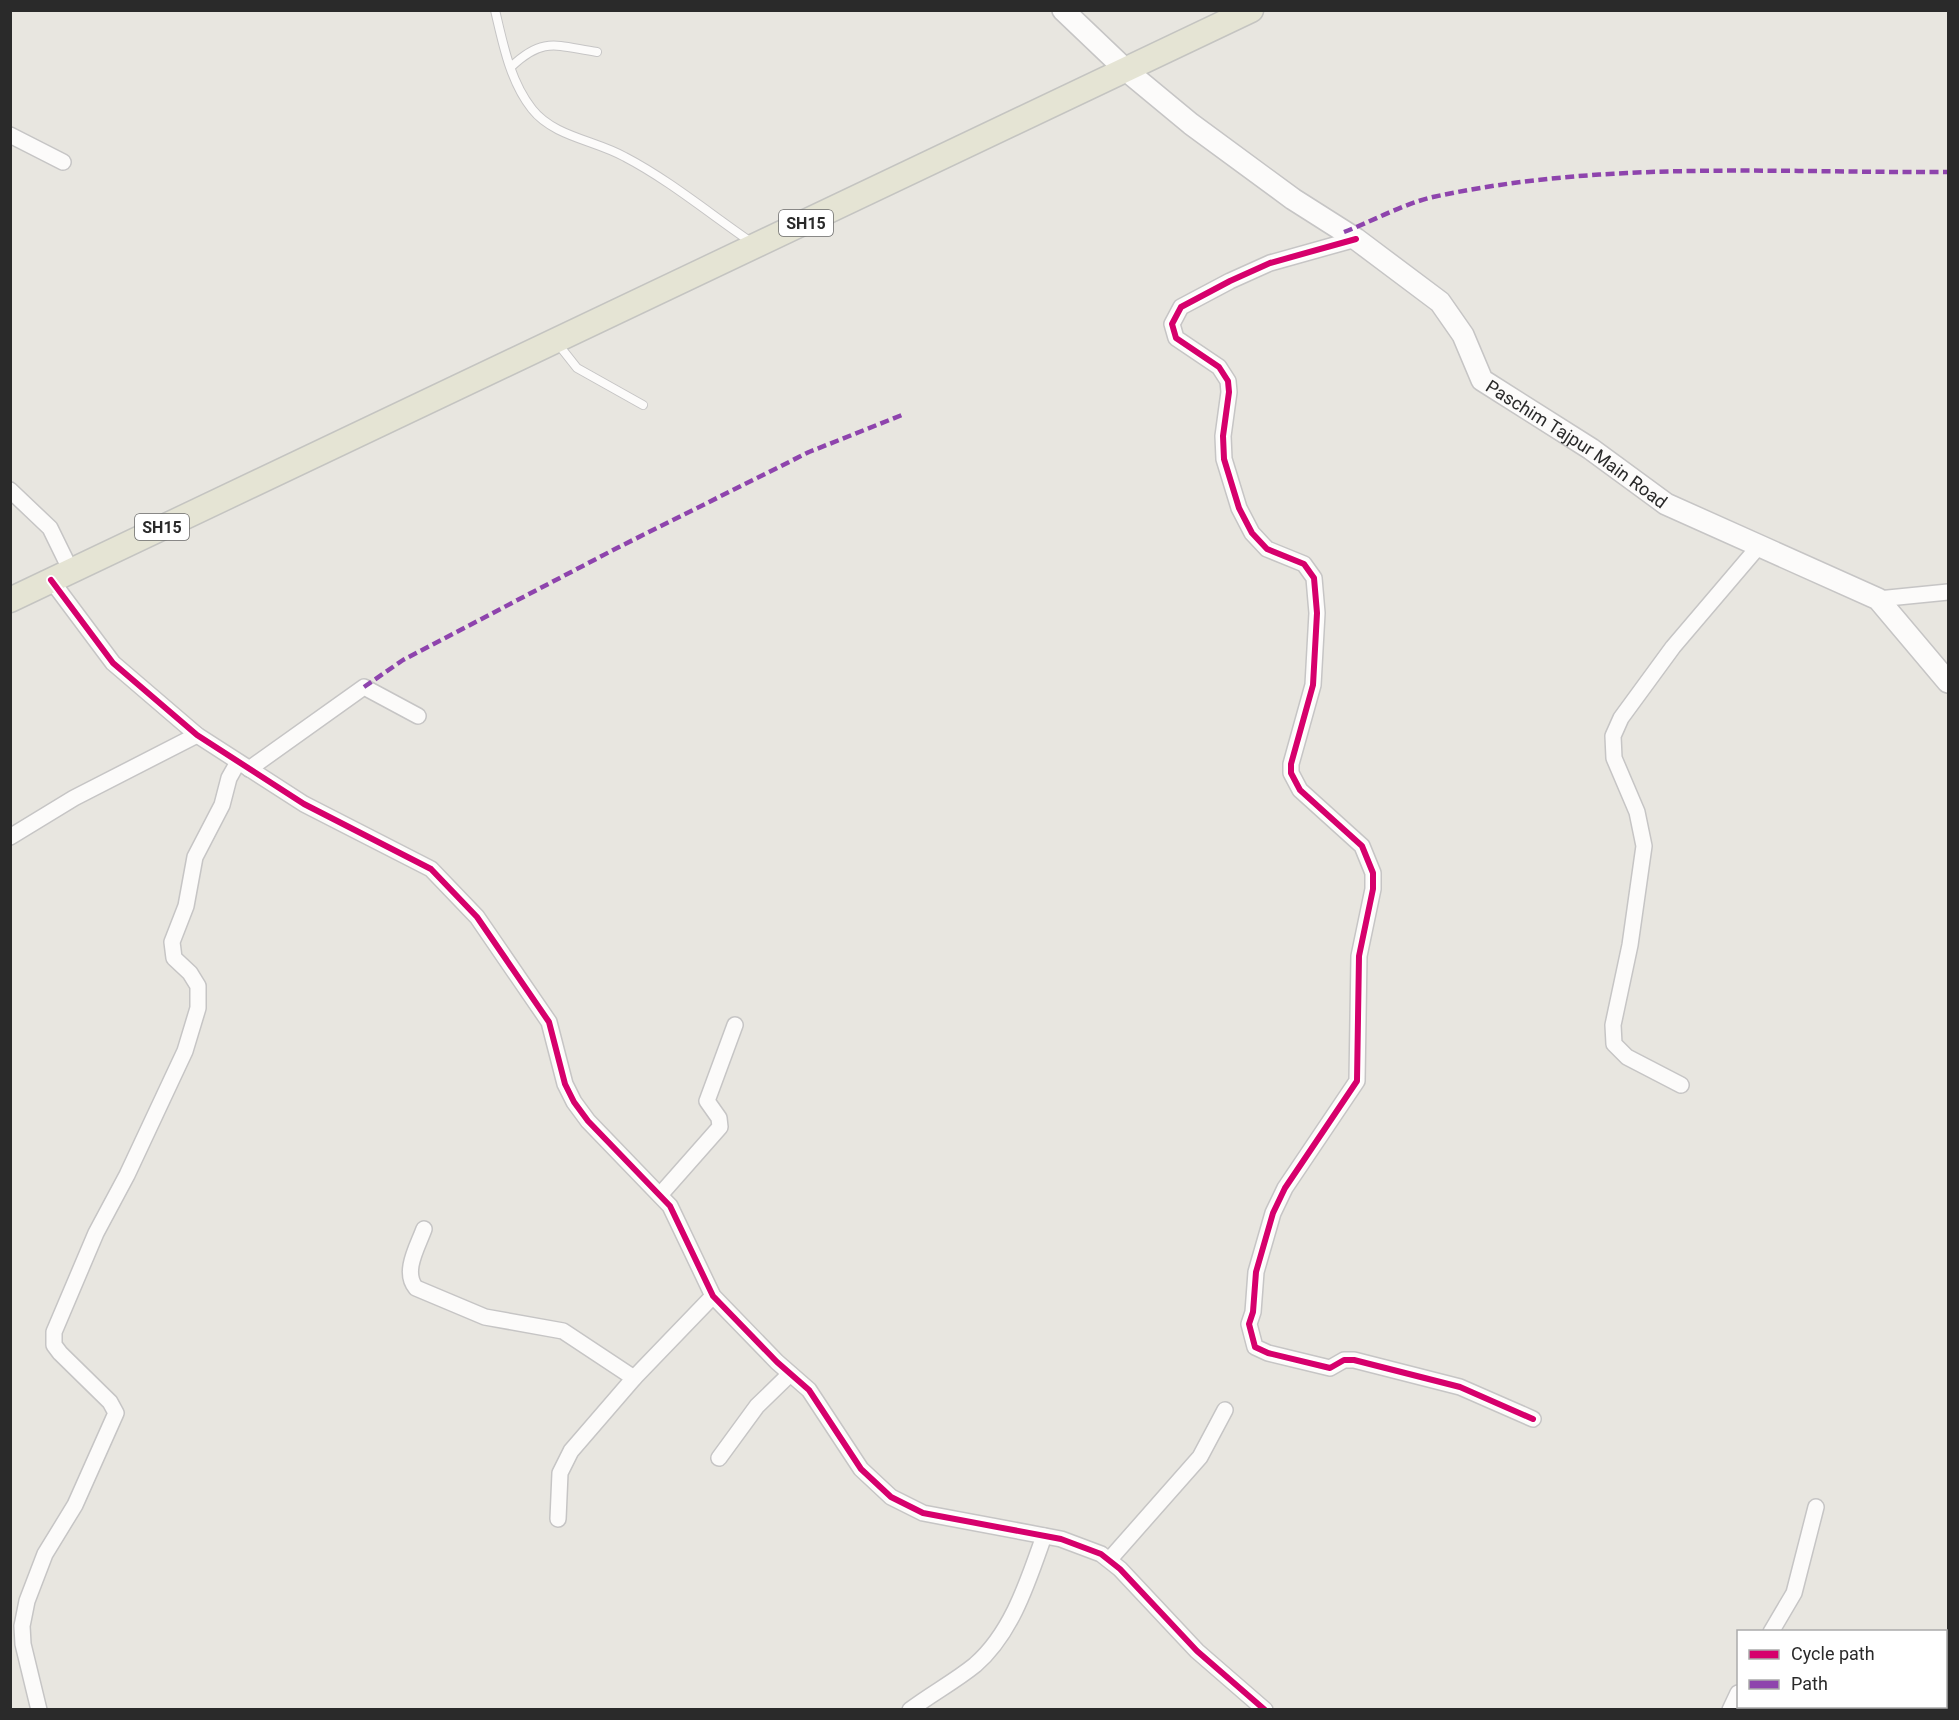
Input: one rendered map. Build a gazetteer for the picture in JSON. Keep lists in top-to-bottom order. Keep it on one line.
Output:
{"streets":{"main road":["SH15"],"street":["Paschim Tajpur Main Road"]},"crossings":[["SH15","Paschim Tajpur Main Road"]],"legend":["Cycle path","Path"]}
